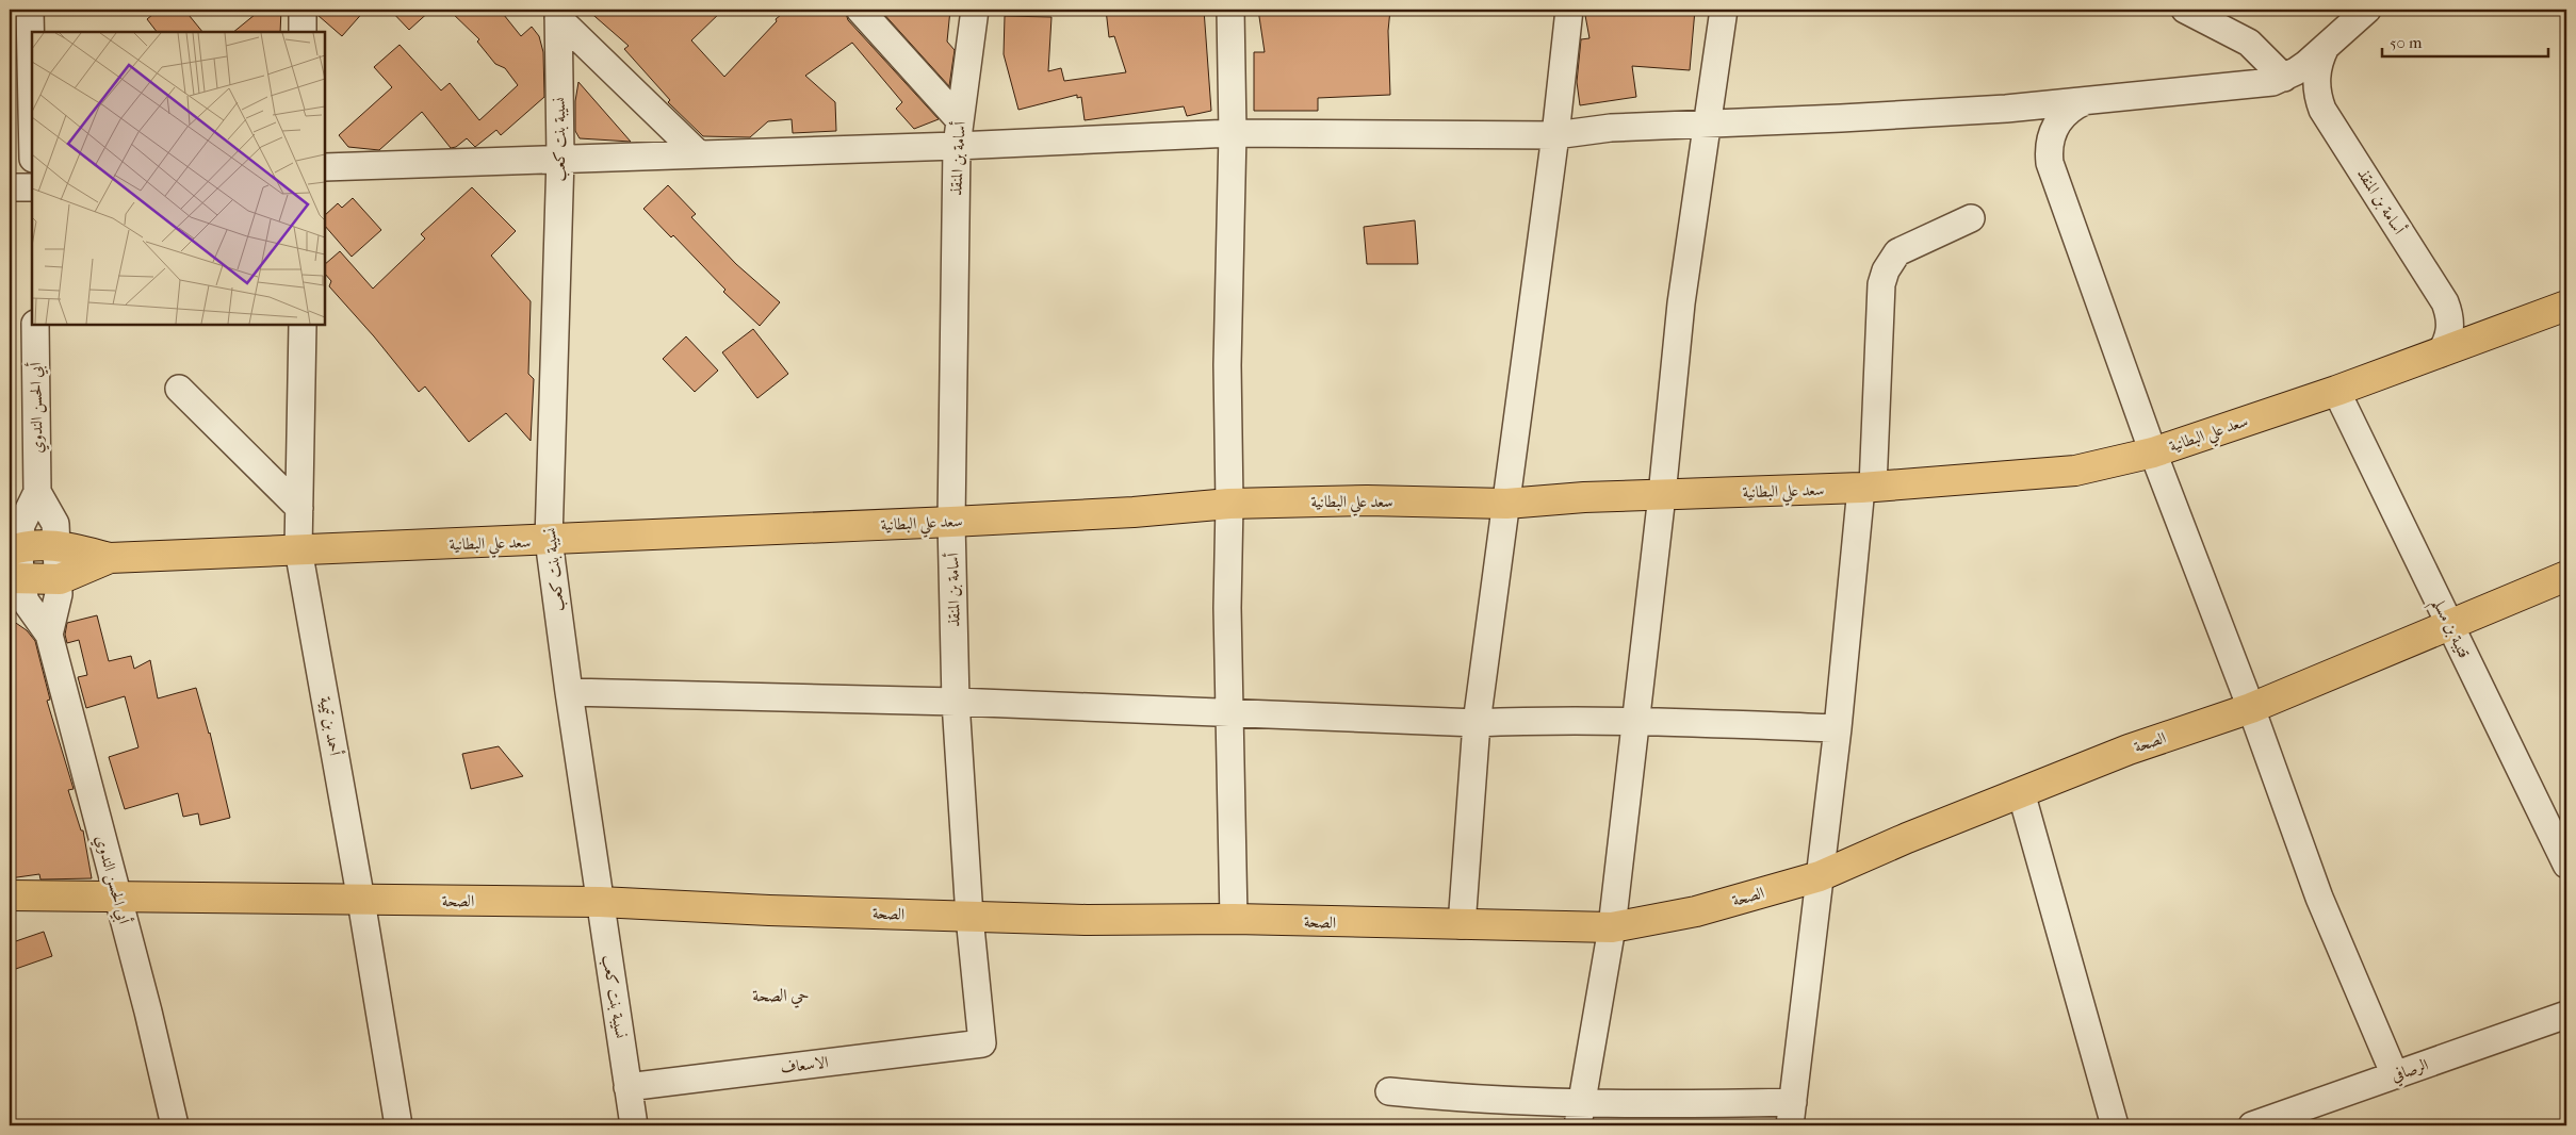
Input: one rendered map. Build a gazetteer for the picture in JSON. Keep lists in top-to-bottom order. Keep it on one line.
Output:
{"streets":{"main road":["سعد علي البطانية","الصحة"],"street":["نسيبة بنت كعب","أسامة بن المنقذ","أبي الحسن الندوي","قتيبة بن مسلم","أحمد بن تيمية","الاسعاف","الرصافي"]},"crossings":[["نسيبة بنت كعب","سعد علي البطانية"],["نسيبة بنت كعب","الصحة"],["نسيبة بنت كعب","الاسعاف"],["أسامة بن المنقذ","سعد علي البطانية"],["أسامة بن المنقذ","الصحة"],["أسامة بن المنقذ","الاسعاف"],["أبي الحسن الندوي","سعد علي البطانية"],["أبي الحسن الندوي","الصحة"],["سعد علي البطانية","قتيبة بن مسلم"],["سعد علي البطانية","أحمد بن تيمية"],["قتيبة بن مسلم","الصحة"],["أحمد بن تيمية","الصحة"]],"districts":["حي الصحة"],"scale_bar":"50 m"}
